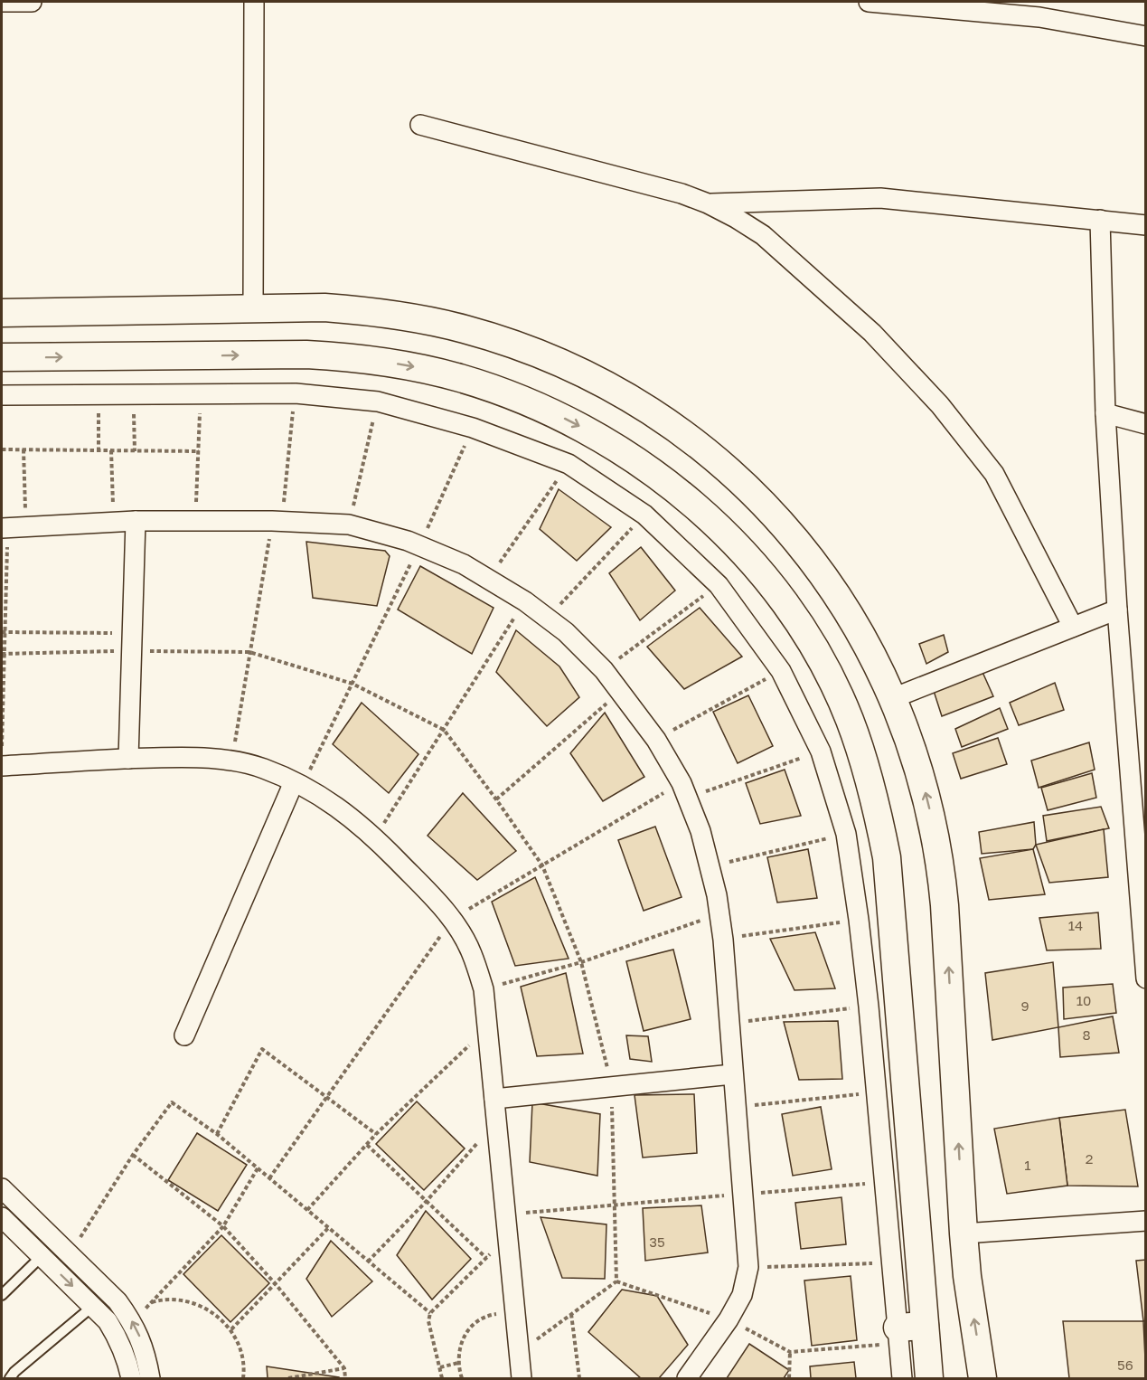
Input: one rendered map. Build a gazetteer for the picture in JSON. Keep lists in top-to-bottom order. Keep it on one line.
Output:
{"house_numbers":["14","10","9","8","2","1","35","56"]}
